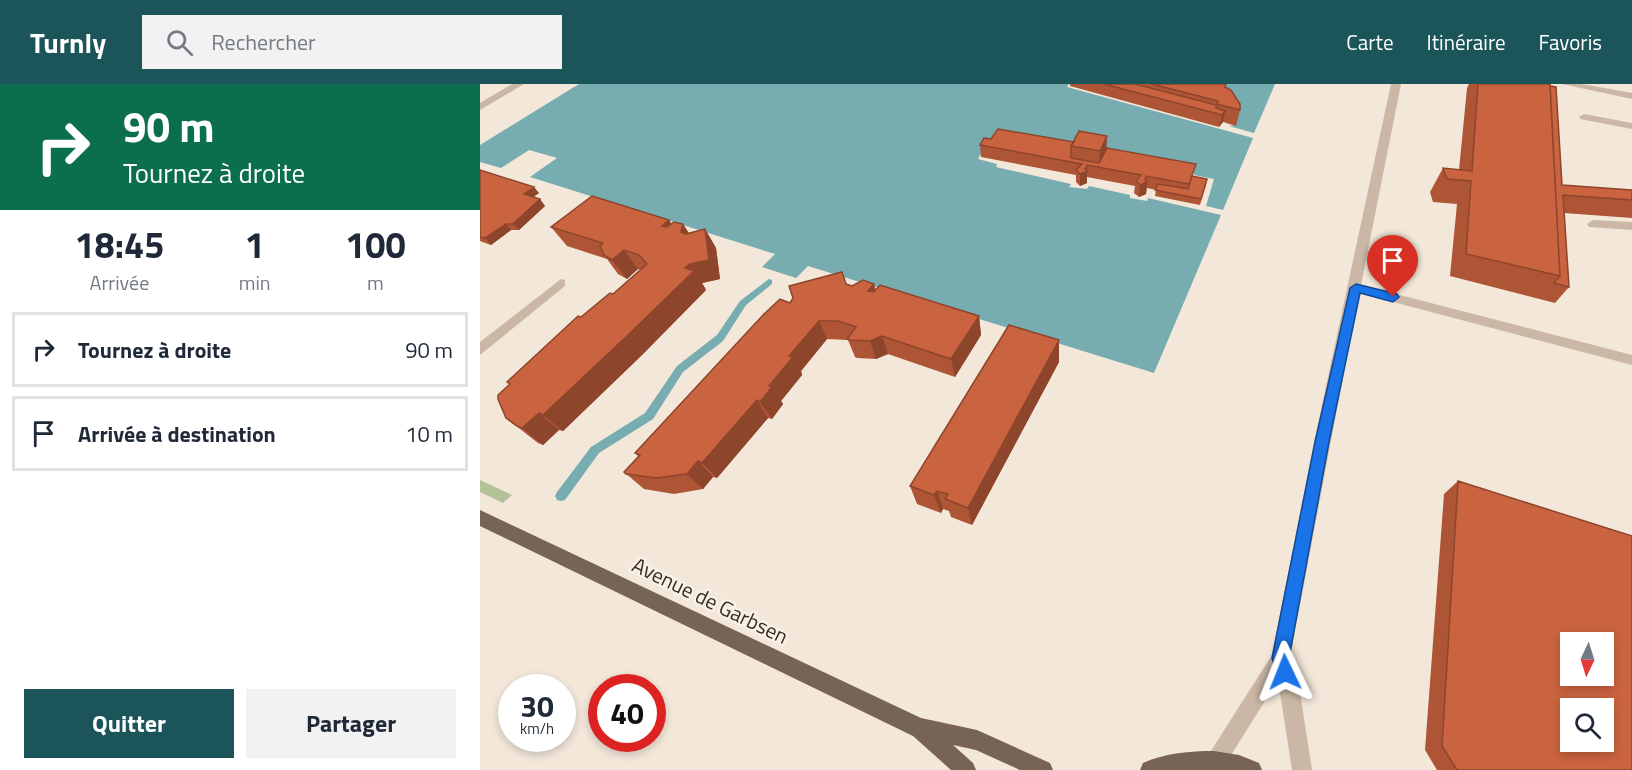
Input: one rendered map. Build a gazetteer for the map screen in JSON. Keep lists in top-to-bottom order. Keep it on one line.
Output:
{"streets":{"main road":["Avenue de Garbsen"]},"north":"bottom","page":{"header":"Turnly","search":"Rechercher","nav":["Carte","Itinéraire","Favoris"],"turn":["90 m","Tournez à droite"],"eta":["18:45","Arrivée","1","min","100","m"],"list":[{"name":"Tournez à droite","value":"90 m"},{"name":"Arrivée à destination","value":"10 m"}],"speed":"30 km/h","limit":"40","buttons":["Quitter","Partager"]}}
